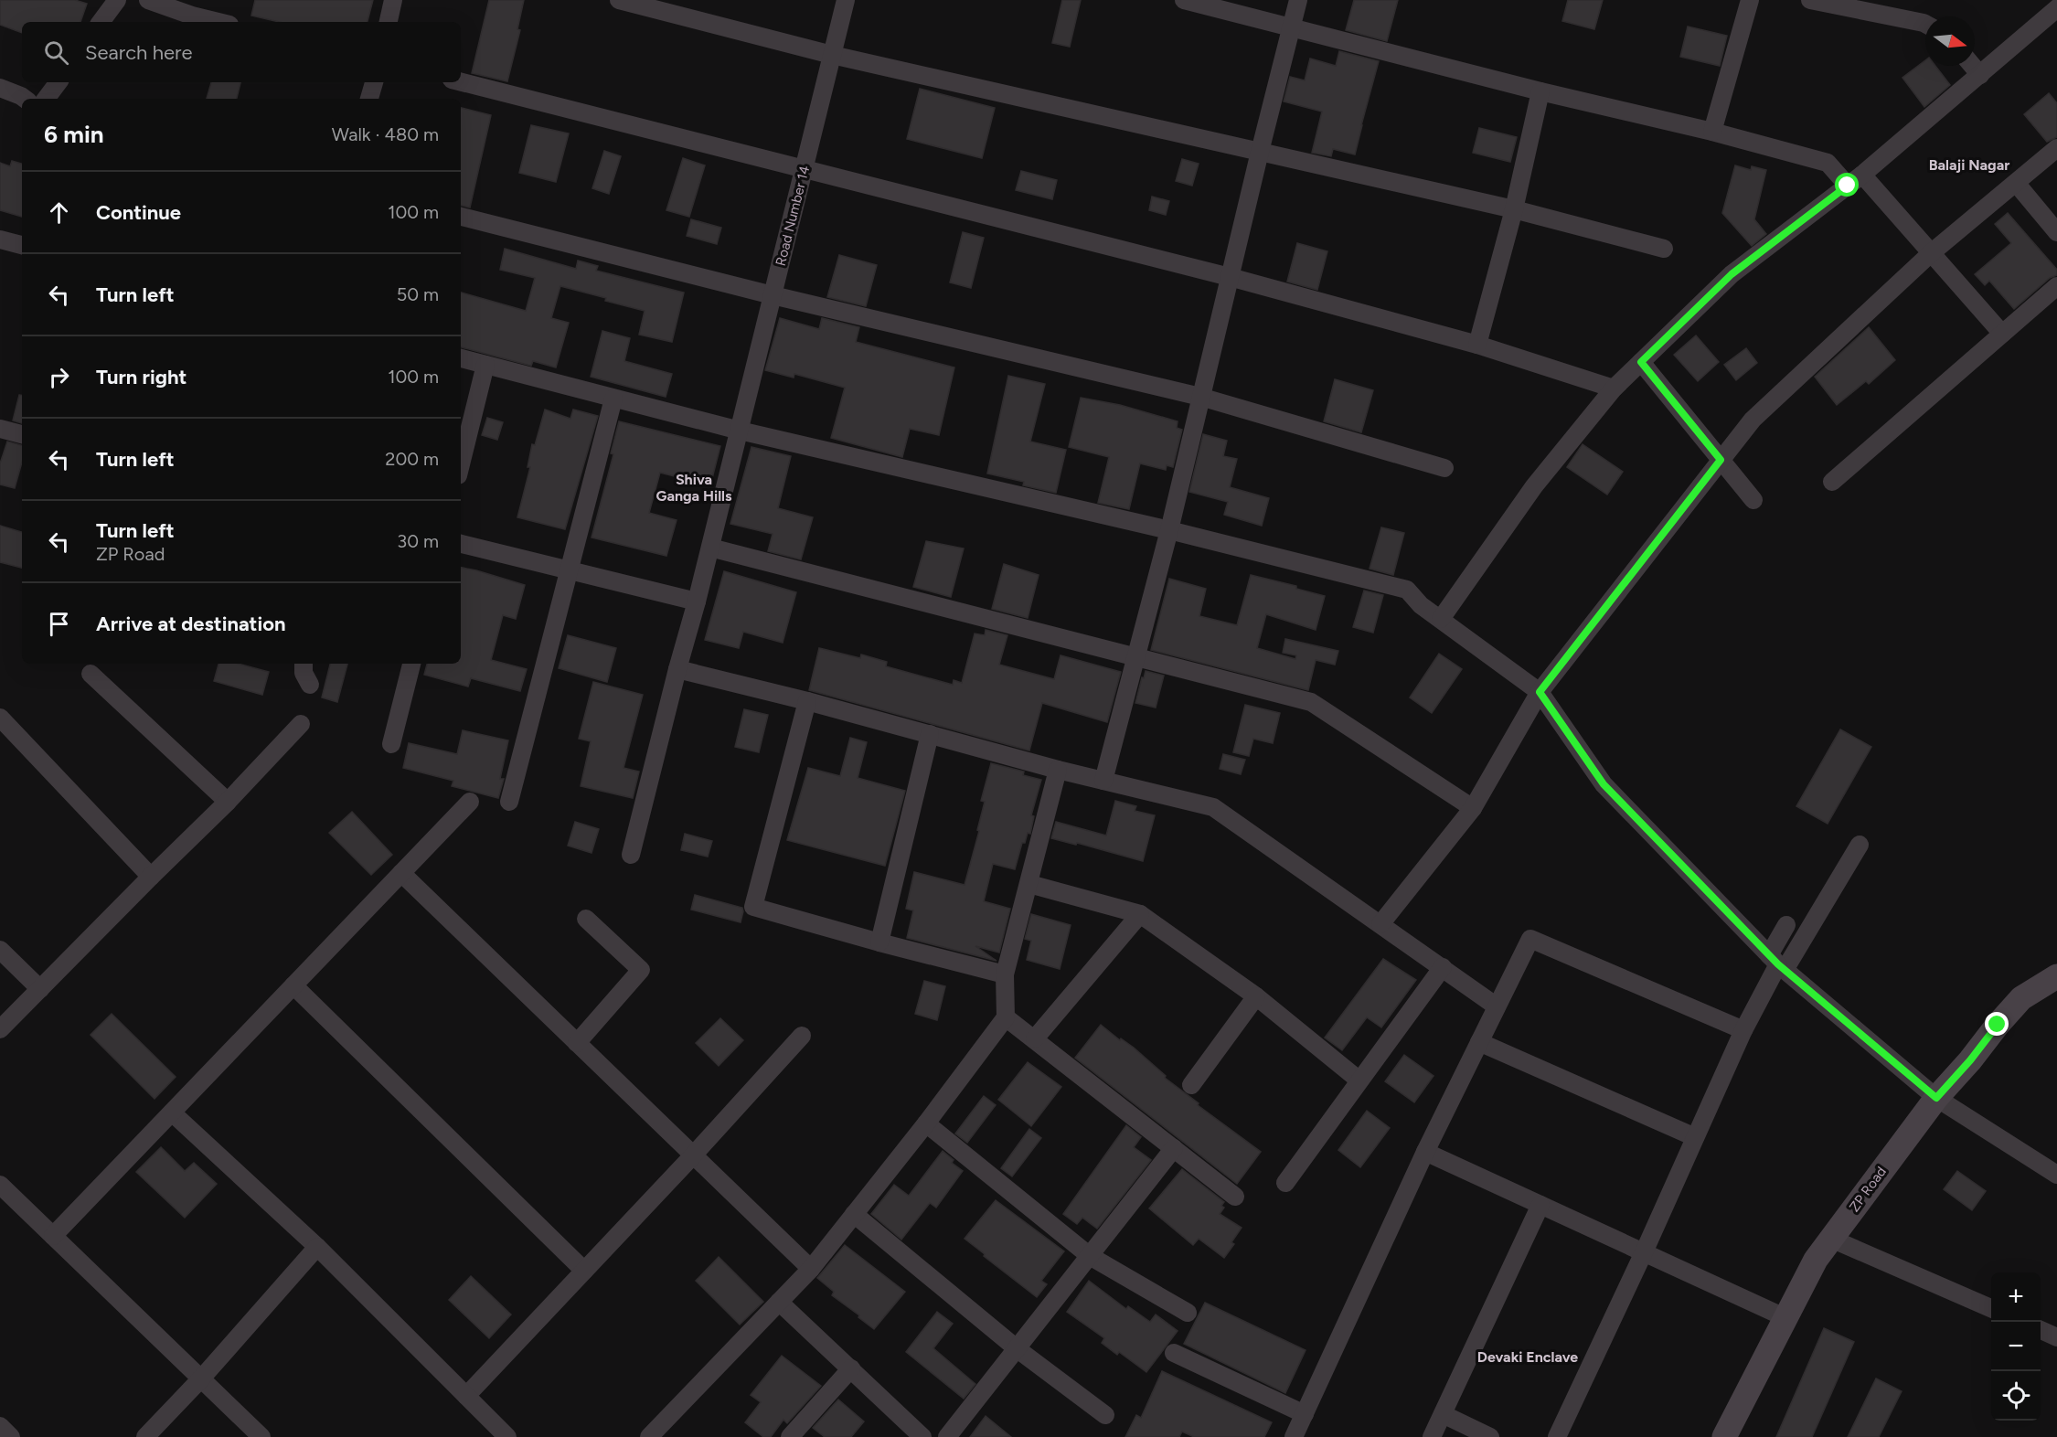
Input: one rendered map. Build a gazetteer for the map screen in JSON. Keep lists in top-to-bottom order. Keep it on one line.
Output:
{"streets":{"street":["Road Number 14","ZP Road"]},"districts":["Balaji Nagar","Shiva Ganga Hills","Devaki Enclave"],"north":"right","page":{"search":"Search here","heading":["6 min","Walk · 480 m"],"list":[["Continue","100 m"],["Turn left","50 m"],["Turn right","100 m"],["Turn left","200 m"],["Turn left","ZP Road","30 m"],"Arrive at destination"],"map_buttons":["+","−"]}}
